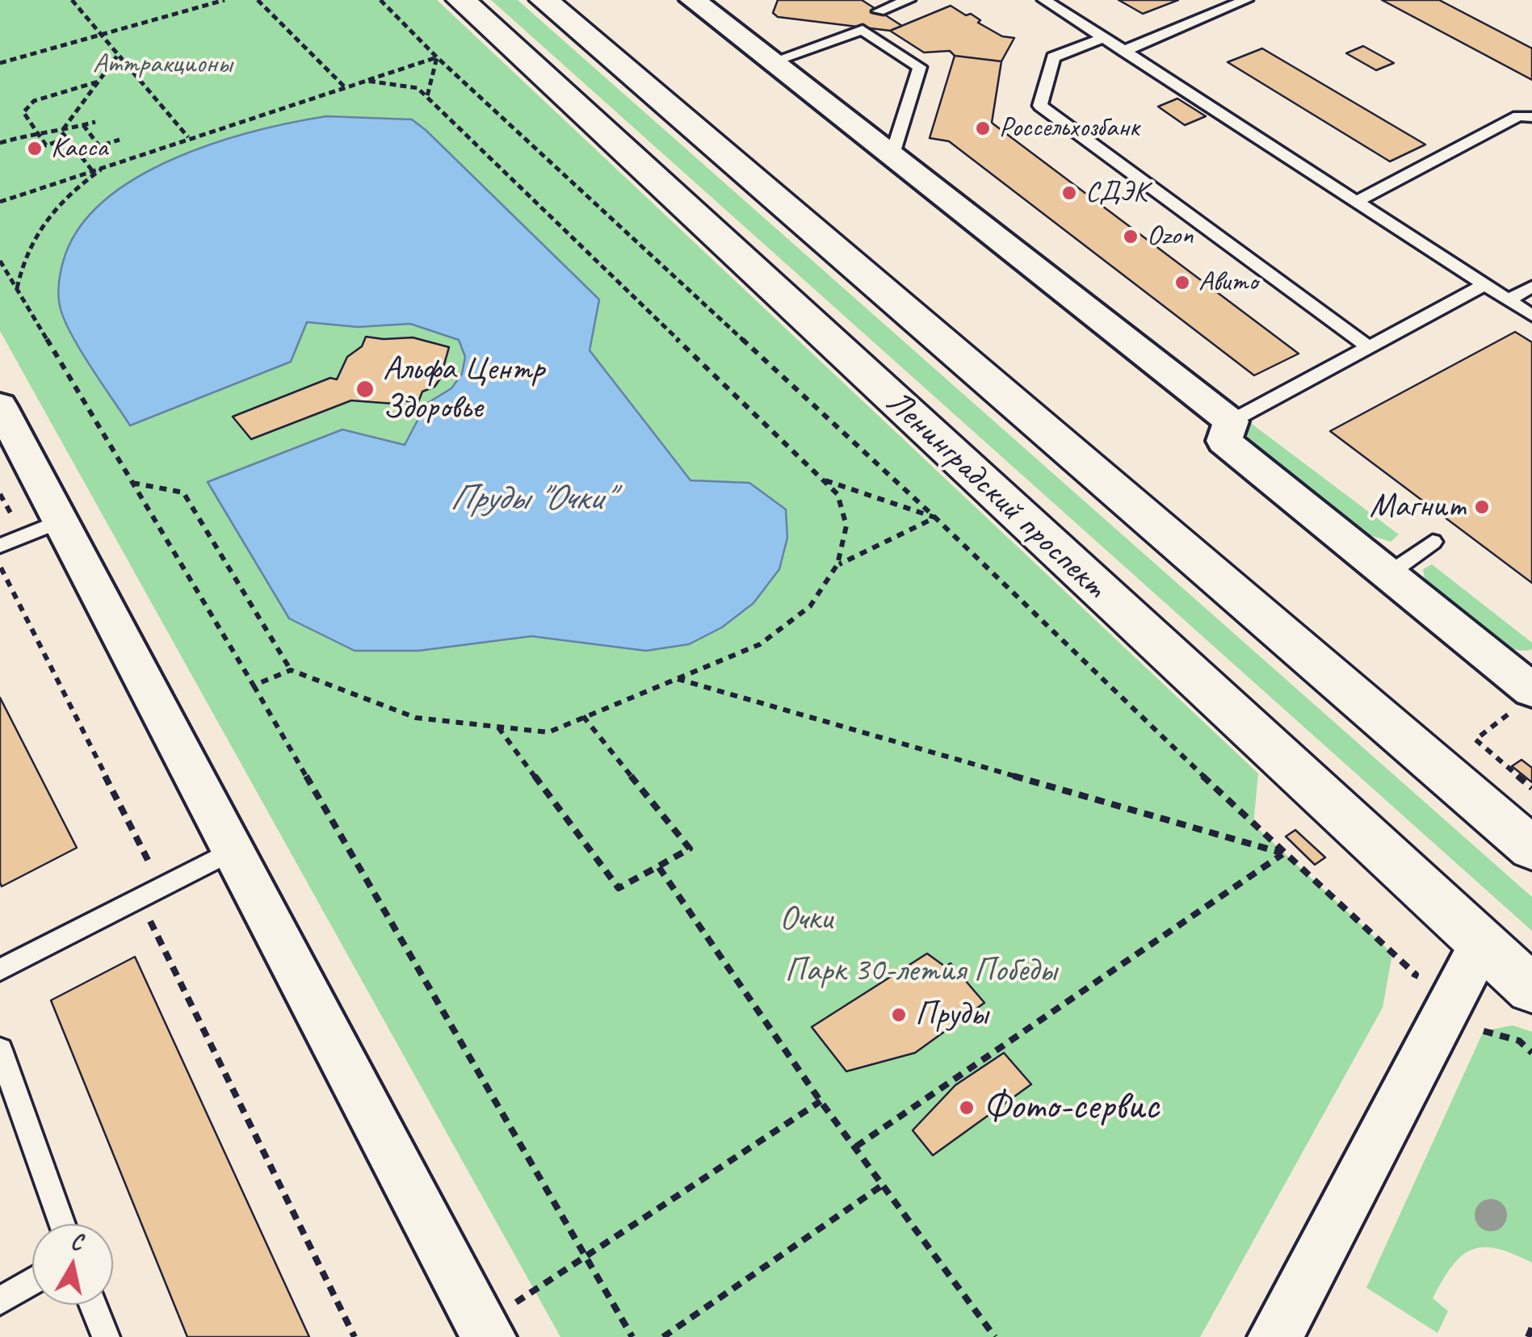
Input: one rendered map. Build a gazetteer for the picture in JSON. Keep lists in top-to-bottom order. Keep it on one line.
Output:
{"streets":{"main road":["Ленинградский проспект"]},"water":["Пруды \"Очки\""],"parks":["Аттракционы","Очки","Парк 30-летия Победы"],"places":["Россельхозбанк","Касса","СДЭК","Ozon","Авито","Альфа Центр Здоровье","Магнит","Пруды","Фото-сервис"],"north":"top"}
